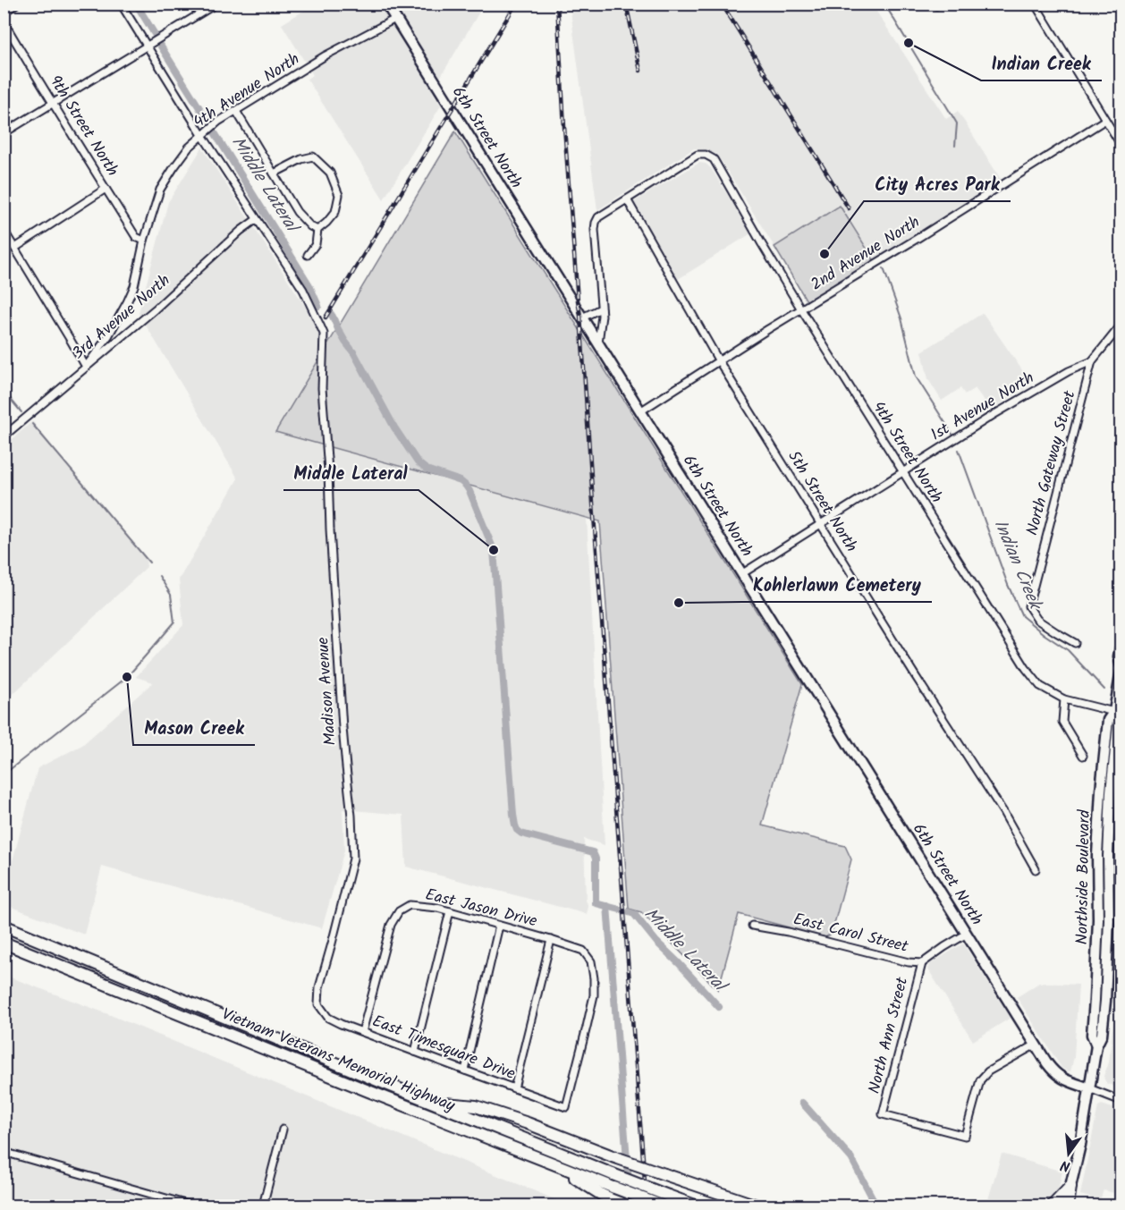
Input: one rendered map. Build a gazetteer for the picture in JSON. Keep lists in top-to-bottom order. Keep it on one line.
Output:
{"streets":{"highway":["Vietnam Veterans Memorial Highway"],"street":["4th Avenue North","9th Street North","6th Street North","2nd Avenue North","3rd Avenue North","1st Avenue North","4th Street North","North Gateway Street","5th Street North","Madison Avenue","Northside Boulevard","East Jason Drive","East Carol Street","North Ann Street","East Timesquare Drive"]},"crossings":[["4th Avenue North","9th Street North"],["4th Avenue North","6th Street North"],["4th Avenue North","3rd Avenue North"],["4th Avenue North","Madison Avenue"],["6th Street North","2nd Avenue North"],["6th Street North","1st Avenue North"],["6th Street North","Northside Boulevard"],["6th Street North","East Carol Street"],["6th Street North","North Ann Street"],["2nd Avenue North","4th Street North"],["2nd Avenue North","5th Street North"],["3rd Avenue North","Madison Avenue"],["1st Avenue North","4th Street North"],["1st Avenue North","North Gateway Street"],["1st Avenue North","5th Street North"],["4th Street North","5th Street North"],["4th Street North","Northside Boulevard"],["Madison Avenue","East Timesquare Drive"],["East Jason Drive","East Timesquare Drive"],["East Carol Street","North Ann Street"]],"water":["Middle Lateral","Indian Creek"],"places":["Indian Creek","City Acres Park","Middle Lateral","Kohlerlawn Cemetery","Mason Creek"],"north":"bottom"}
